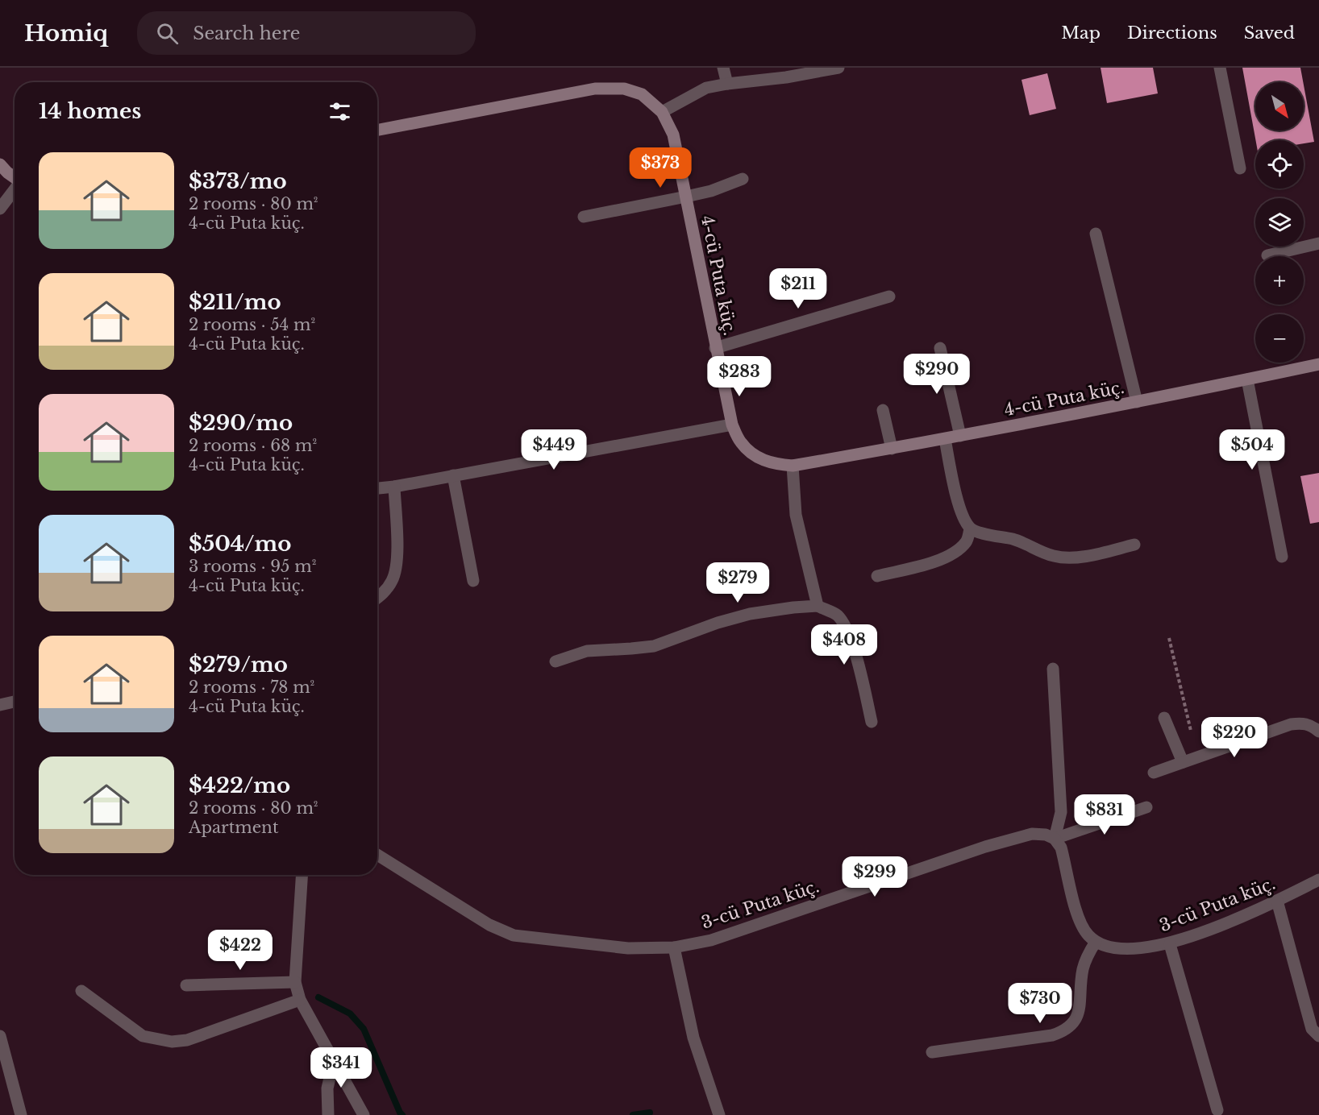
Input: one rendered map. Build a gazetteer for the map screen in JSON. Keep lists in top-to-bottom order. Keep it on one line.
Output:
{"streets":{"street":["4-cü Puta küç.","3-cü Puta küç."]},"north":"bottom right","page":{"header":"Homiq","search":"Search here","nav":["Map","Directions","Saved"],"map_buttons":["+","−"],"heading":"14 homes","list":[{"name":"$373/mo","note":"2 rooms · 80 m² · 4-cü Puta küç."},{"name":"$211/mo","note":"2 rooms · 54 m² · 4-cü Puta küç."},{"name":"$290/mo","note":"2 rooms · 68 m² · 4-cü Puta küç."},{"name":"$504/mo","note":"3 rooms · 95 m² · 4-cü Puta küç."},{"name":"$279/mo","note":"2 rooms · 78 m² · 4-cü Puta küç."},{"name":"$422/mo","note":"2 rooms · 80 m² · Apartment"}],"price":["$373","$211","$290","$283","$449","$504","$279","$408","$220","$831","$299","$422","$730","$341"]}}
